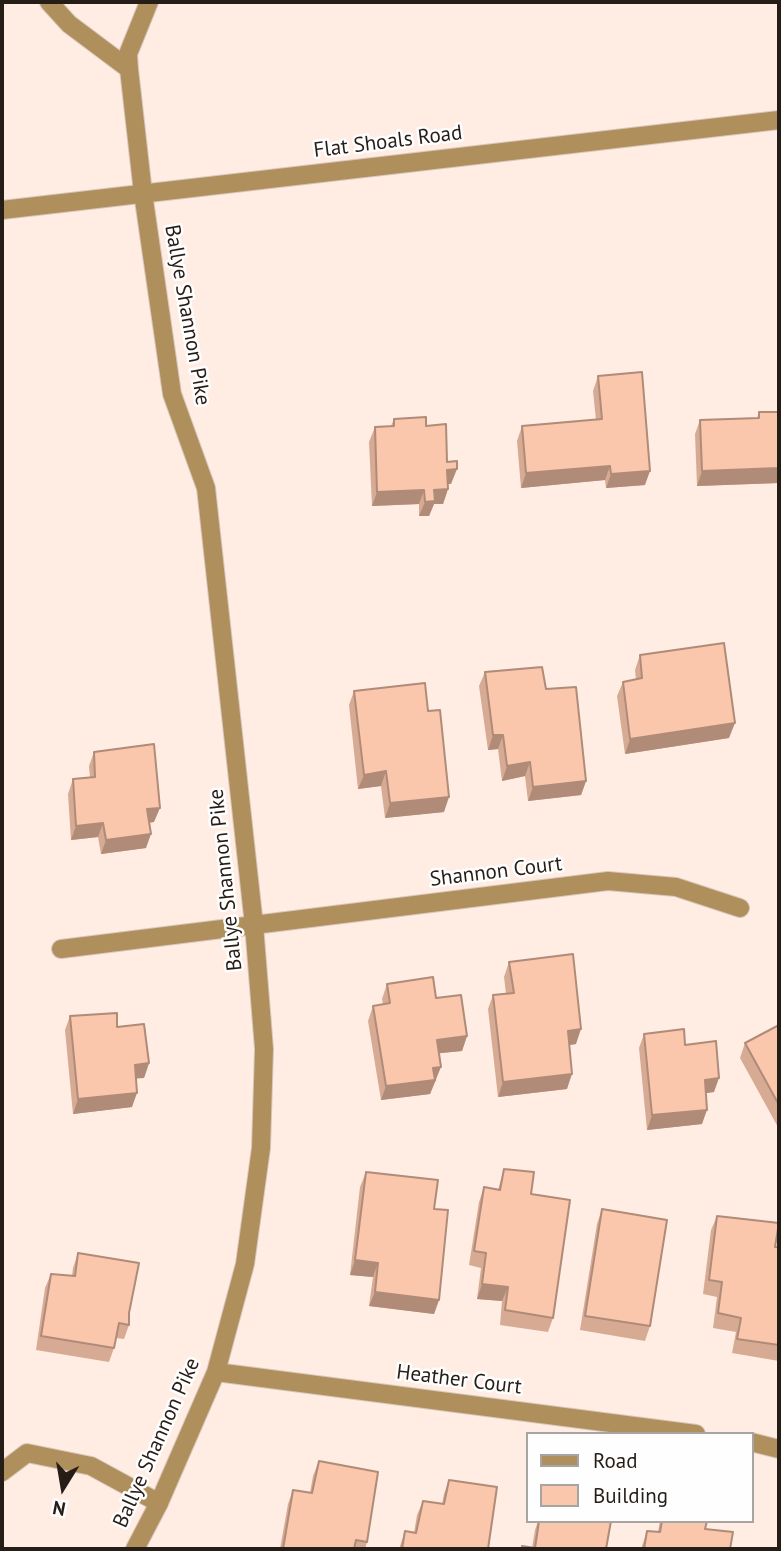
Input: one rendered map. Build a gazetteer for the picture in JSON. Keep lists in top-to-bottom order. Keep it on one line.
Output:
{"streets":{"street":["Flat Shoals Road","Ballye Shannon Pike","Shannon Court","Heather Court"]},"crossings":[["Flat Shoals Road","Ballye Shannon Pike"],["Ballye Shannon Pike","Shannon Court"],["Ballye Shannon Pike","Heather Court"]],"legend":["Road","Building"],"north":"bottom"}
